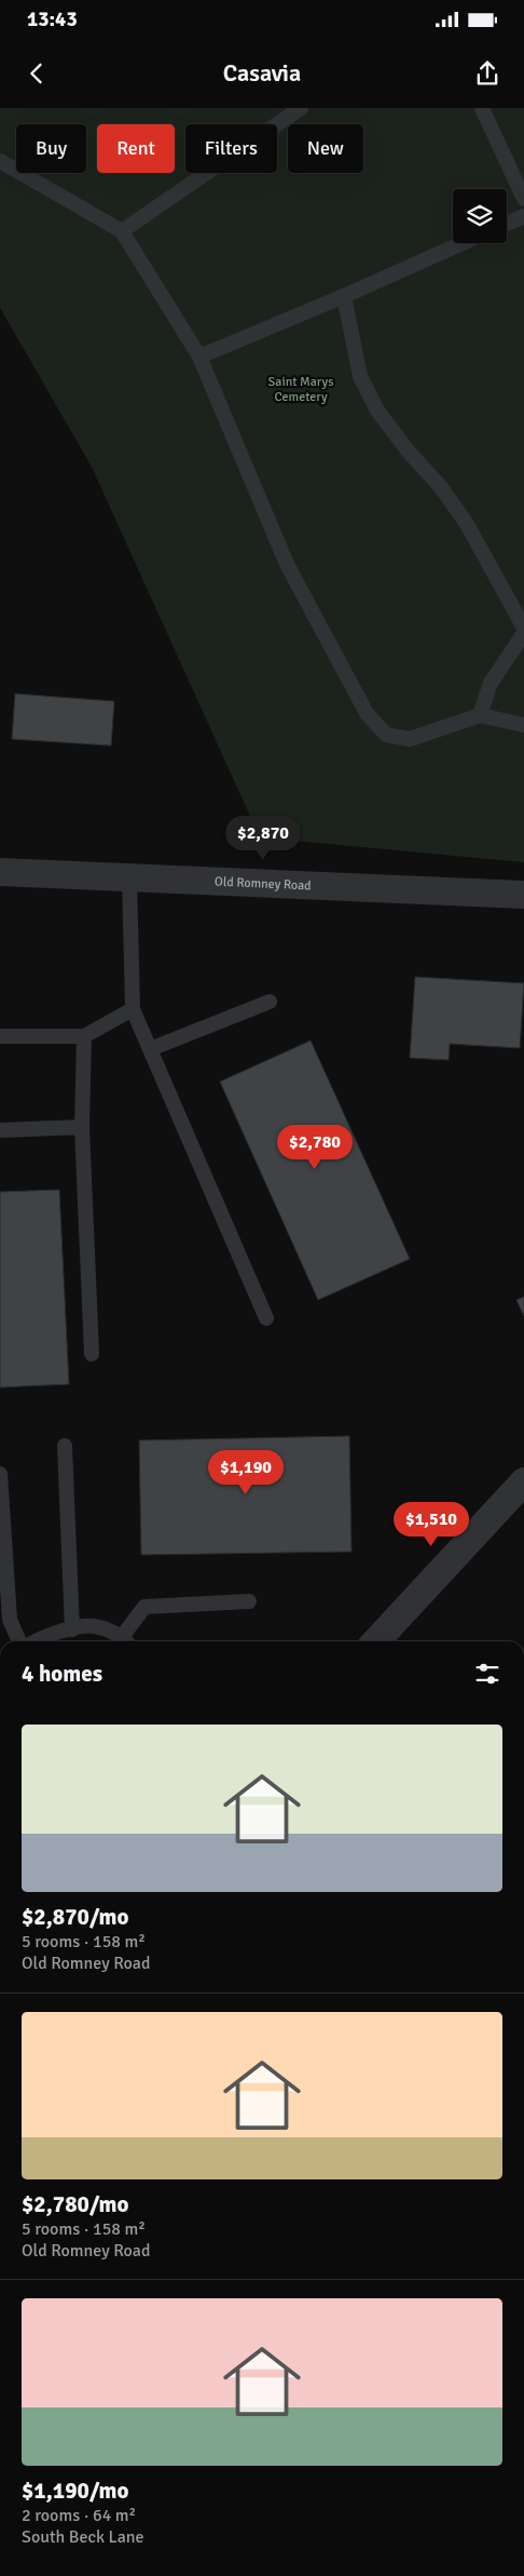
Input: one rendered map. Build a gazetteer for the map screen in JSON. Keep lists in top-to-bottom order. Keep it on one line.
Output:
{"streets":{"street":["Old Romney Road"]},"parks":["Saint Marys Cemetery"],"page":{"status":"13:43","header":"Casavia","chip":["Buy","Rent","Filters","New"],"price":["$2,870","$2,780","$1,190","$1,510"],"heading":"4 homes","list":[{"name":"$2,870/mo","note":"5 rooms · 158 m² · Old Romney Road"},{"name":"$2,780/mo","note":"5 rooms · 158 m² · Old Romney Road"},{"name":"$1,190/mo","note":"2 rooms · 64 m² · South Beck Lane"}]}}
